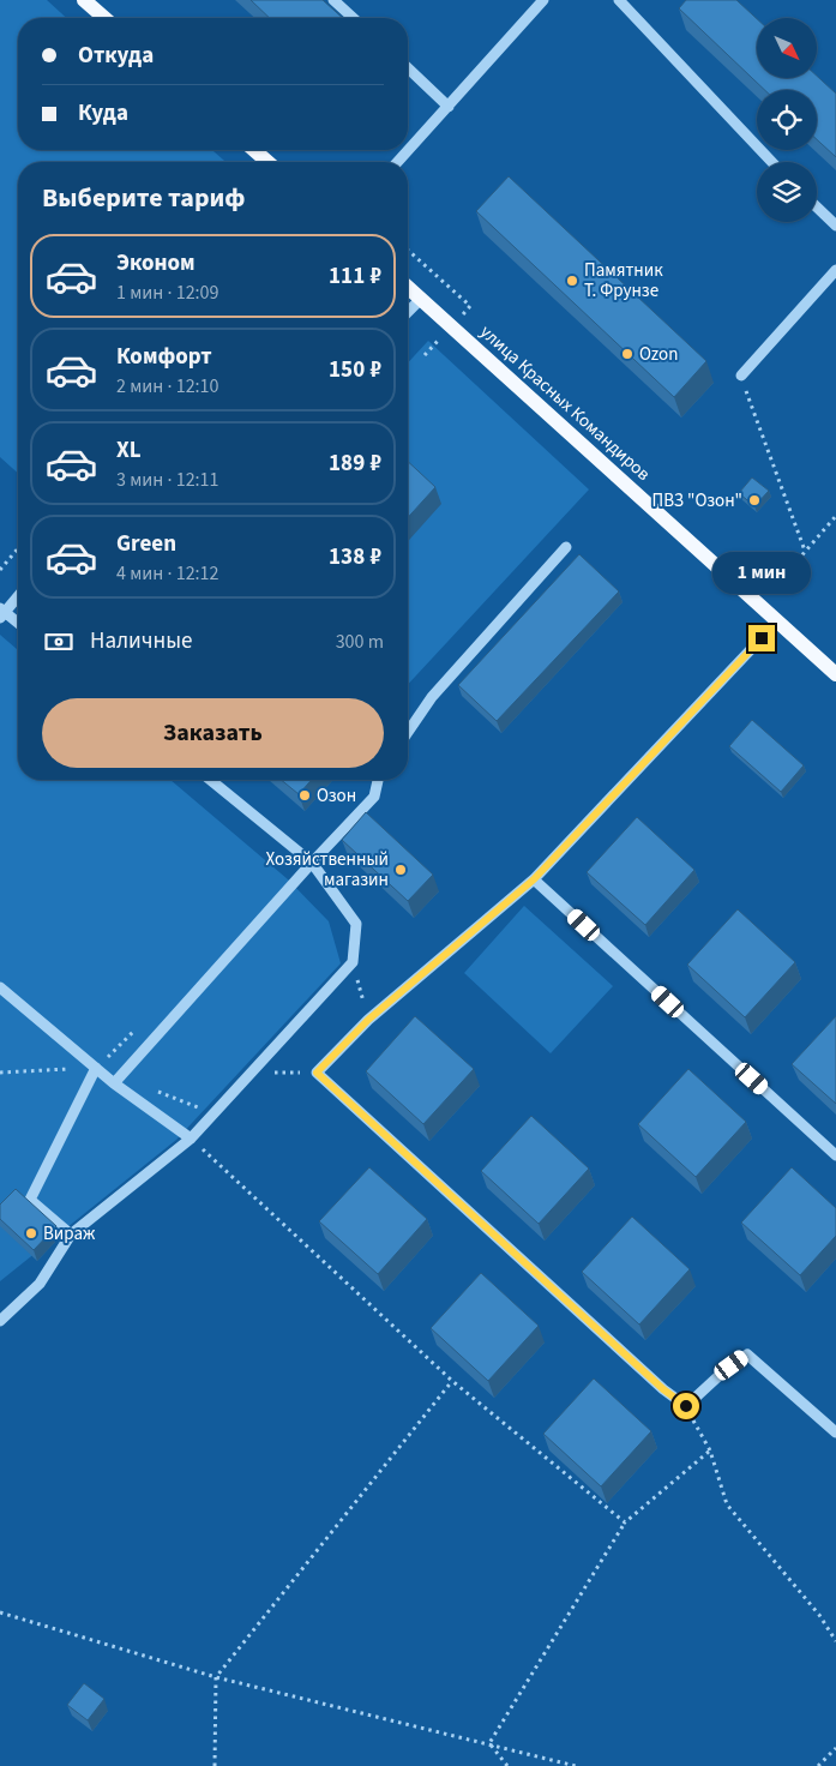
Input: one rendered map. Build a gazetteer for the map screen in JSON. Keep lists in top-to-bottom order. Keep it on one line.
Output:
{"streets":{"main road":["улица Красных Командиров"]},"places":["Памятник Т. Фрунзе","Ozon","ПВЗ \"Озон\"","Озон","Хозяйственный магазин","Вираж"],"north":"bottom right","page":{"banner":["Откуда","Куда"],"heading":"Выберите тариф","list":[{"name":"Эконом","note":"1 мин · 12:09","value":"111 ₽"},{"name":"Комфорт","note":"2 мин · 12:10","value":"150 ₽"},{"name":"XL","note":"3 мин · 12:11","value":"189 ₽"},{"name":"Green","note":"4 мин · 12:12","value":"138 ₽"}],"bubble":"1 мин","pay":["Наличные","300 m"],"buttons":"Заказать"}}
